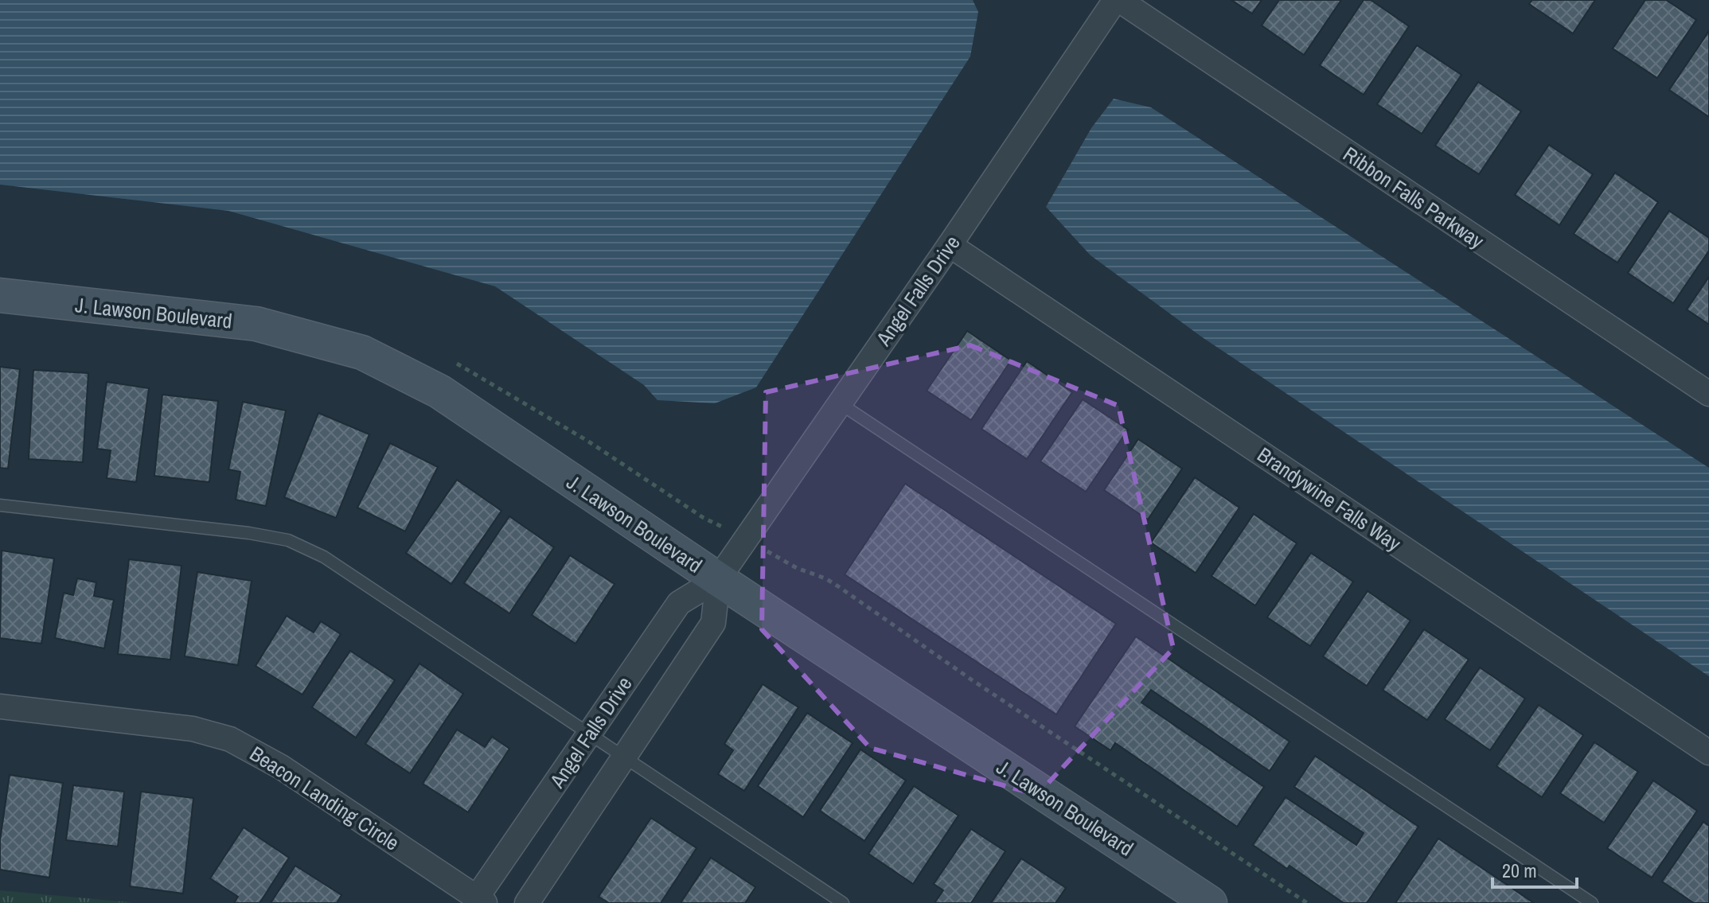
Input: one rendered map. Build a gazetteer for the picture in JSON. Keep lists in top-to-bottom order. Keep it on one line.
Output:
{"streets":{"street":["Ribbon Falls Parkway","Angel Falls Drive","J. Lawson Boulevard","Brandywine Falls Way","Beacon Landing Circle"]},"crossings":[["Ribbon Falls Parkway","Angel Falls Drive"],["Angel Falls Drive","J. Lawson Boulevard"],["Angel Falls Drive","Brandywine Falls Way"],["Angel Falls Drive","Beacon Landing Circle"]],"scale_bar":"20 m"}
